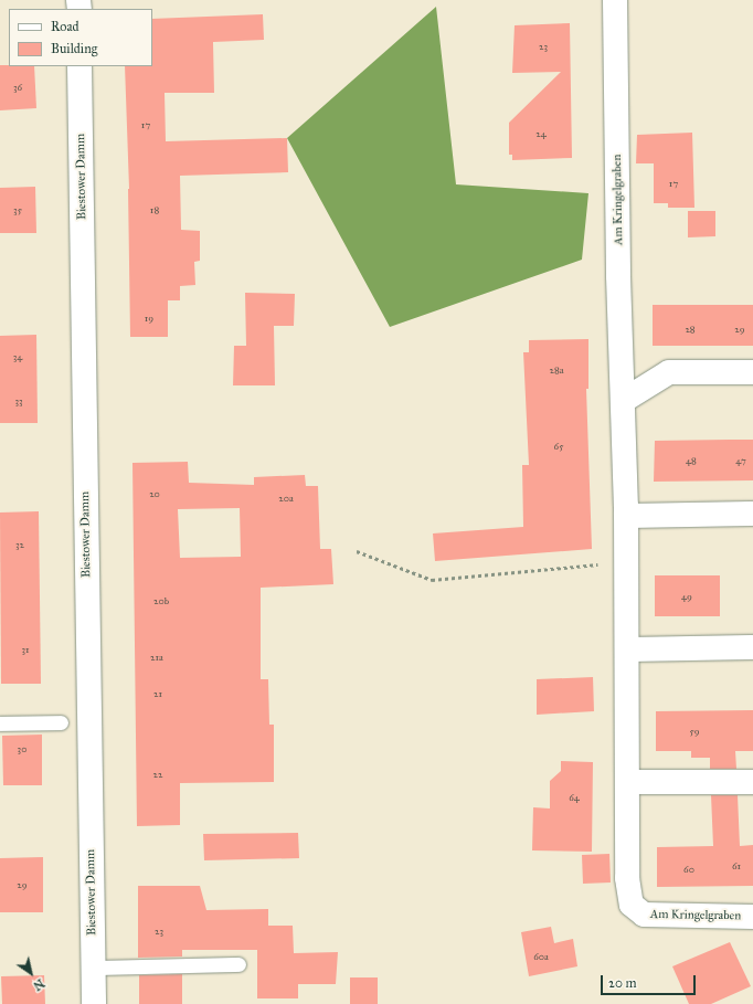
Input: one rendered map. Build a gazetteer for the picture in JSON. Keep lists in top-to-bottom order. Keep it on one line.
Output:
{"streets":{"street":["Biestower Damm","Am Kringelgraben"]},"house_numbers":["23","36","17","24","17","35","18","19","28","29","34","28a","33","65","48","47","20","20a","32","49","20b","31","21a","21","59","30","22","64","61","60","29","23","60a"],"legend":["Road","Building"],"scale_bar":"20 m","north":"bottom right"}
